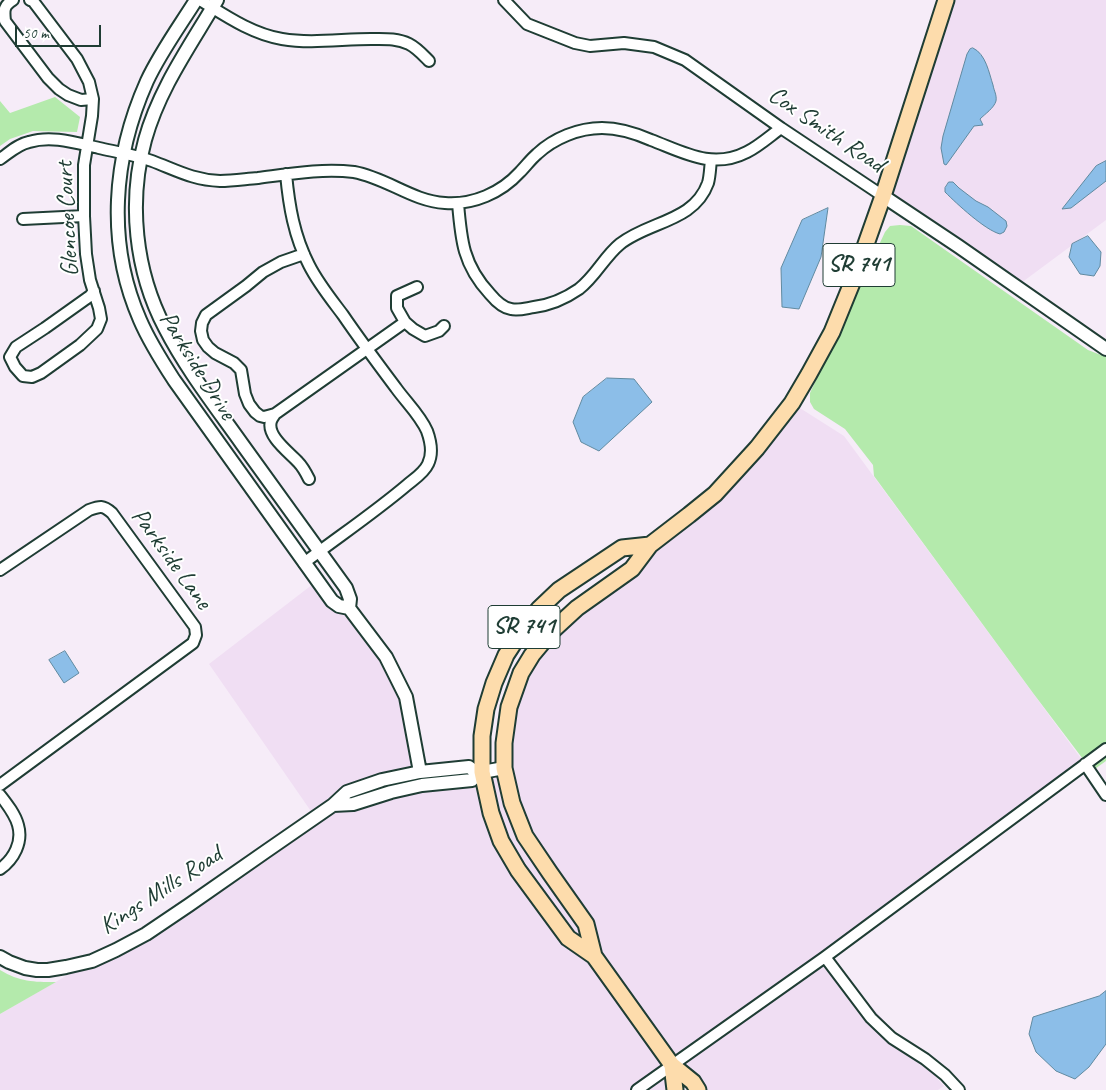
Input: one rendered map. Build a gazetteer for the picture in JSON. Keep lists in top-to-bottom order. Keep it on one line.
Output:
{"streets":{"main road":["SR 741"],"street":["Cox Smith Road","Glencoe Court","Parkside Drive","Parkside Lane","Kings Mills Road"]},"crossings":[["Cox Smith Road","SR 741"],["SR 741","Kings Mills Road"],["Parkside Drive","Kings Mills Road"]],"scale_bar":"50 m"}
